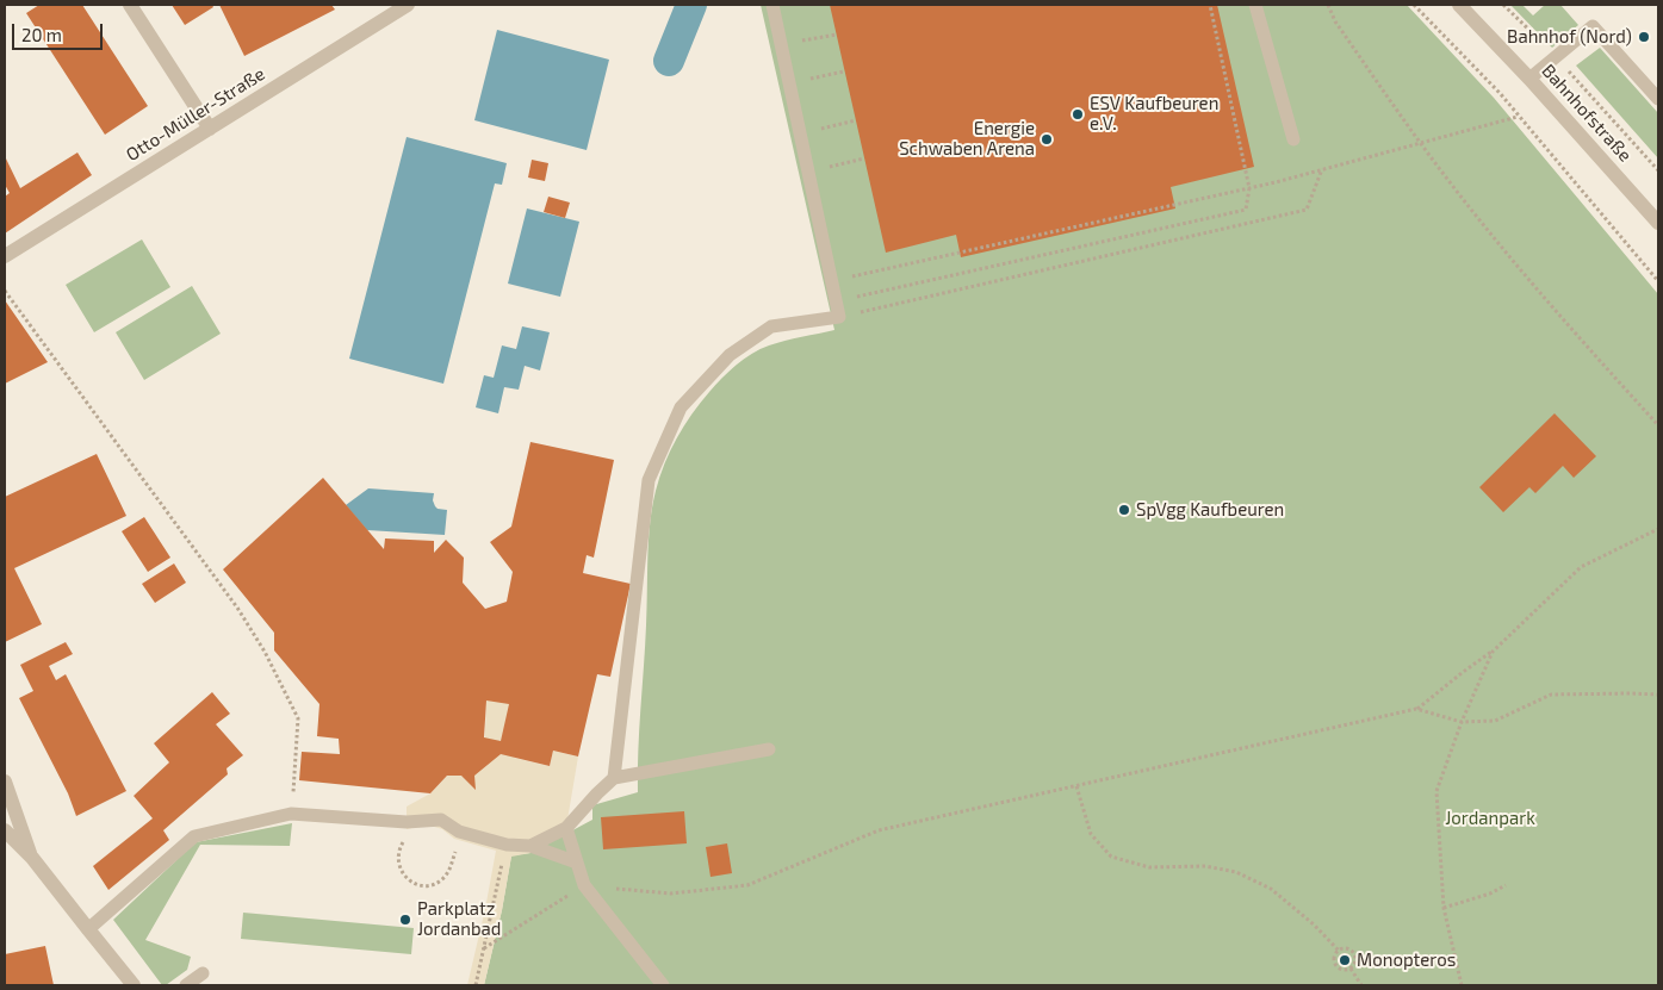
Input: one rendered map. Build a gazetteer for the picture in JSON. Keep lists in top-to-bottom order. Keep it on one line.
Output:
{"streets":{"street":["Bahnhofstraße","Otto-Müller-Straße"]},"parks":["Jordanpark"],"places":["Bahnhof (Nord)","ESV Kaufbeuren e.V.","Energie Schwaben Arena","SpVgg Kaufbeuren","Parkplatz Jordanbad","Monopteros"],"scale_bar":"20 m"}
